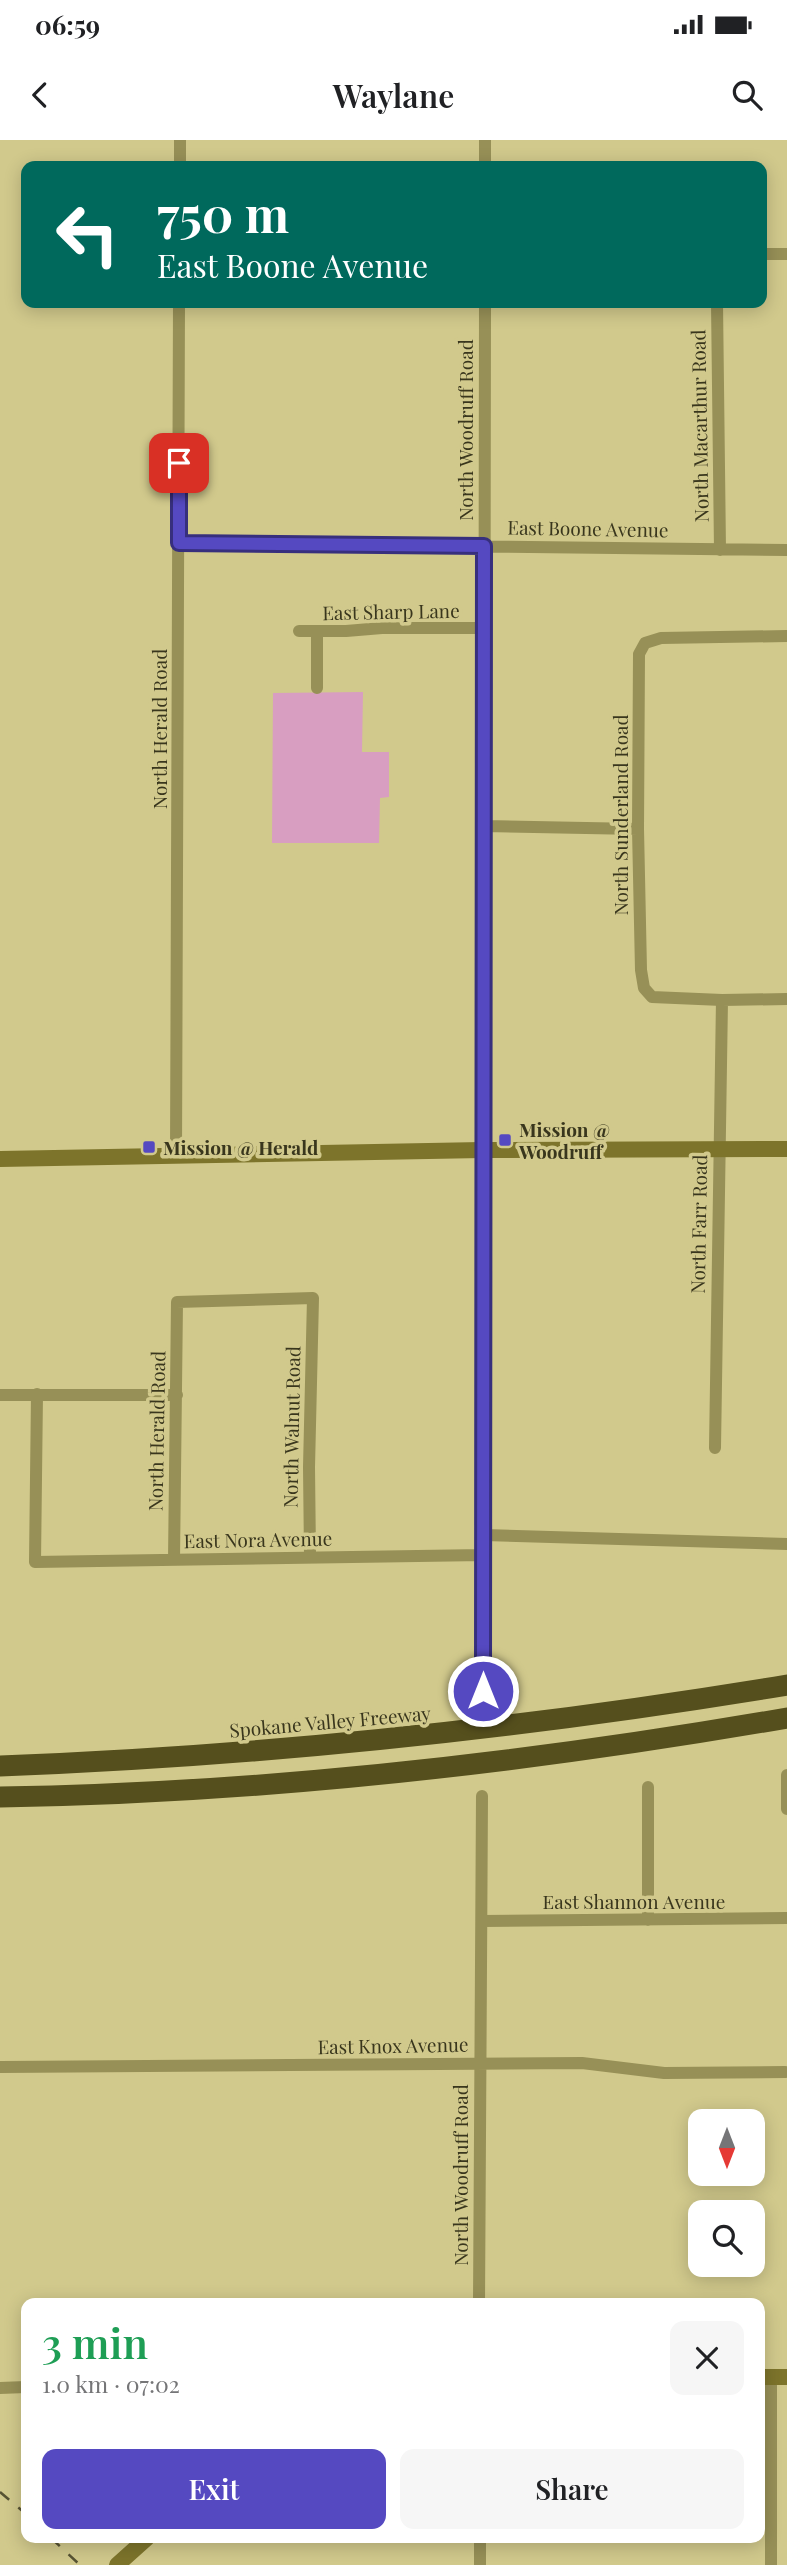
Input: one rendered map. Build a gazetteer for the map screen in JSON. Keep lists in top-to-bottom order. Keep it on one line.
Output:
{"streets":{"highway":["Spokane Valley Freeway"],"street":["North Macarthur Road","North Woodruff Road","East Boone Avenue","East Sharp Lane","North Herald Road","North Sunderland Road","North Farr Road","North Walnut Road","East Nora Avenue","East Shannon Avenue","East Knox Avenue"]},"crossings":[["North Macarthur Road","East Boone Avenue"],["North Woodruff Road","East Boone Avenue"],["North Woodruff Road","East Sharp Lane"],["North Woodruff Road","East Nora Avenue"],["North Woodruff Road","East Shannon Avenue"],["North Woodruff Road","East Knox Avenue"],["East Boone Avenue","North Herald Road"],["North Herald Road","North Walnut Road"],["North Herald Road","East Nora Avenue"],["North Sunderland Road","North Farr Road"],["North Walnut Road","East Nora Avenue"]],"places":{"transit":["Mission @ Woodruff","Mission @ Herald"]},"north":"bottom","page":{"status":"06:59","header":"Waylane","turn":["750 m","East Boone Avenue"],"heading":["3 min","1.0 km · 07:02"],"buttons":["Exit","Share"]}}
